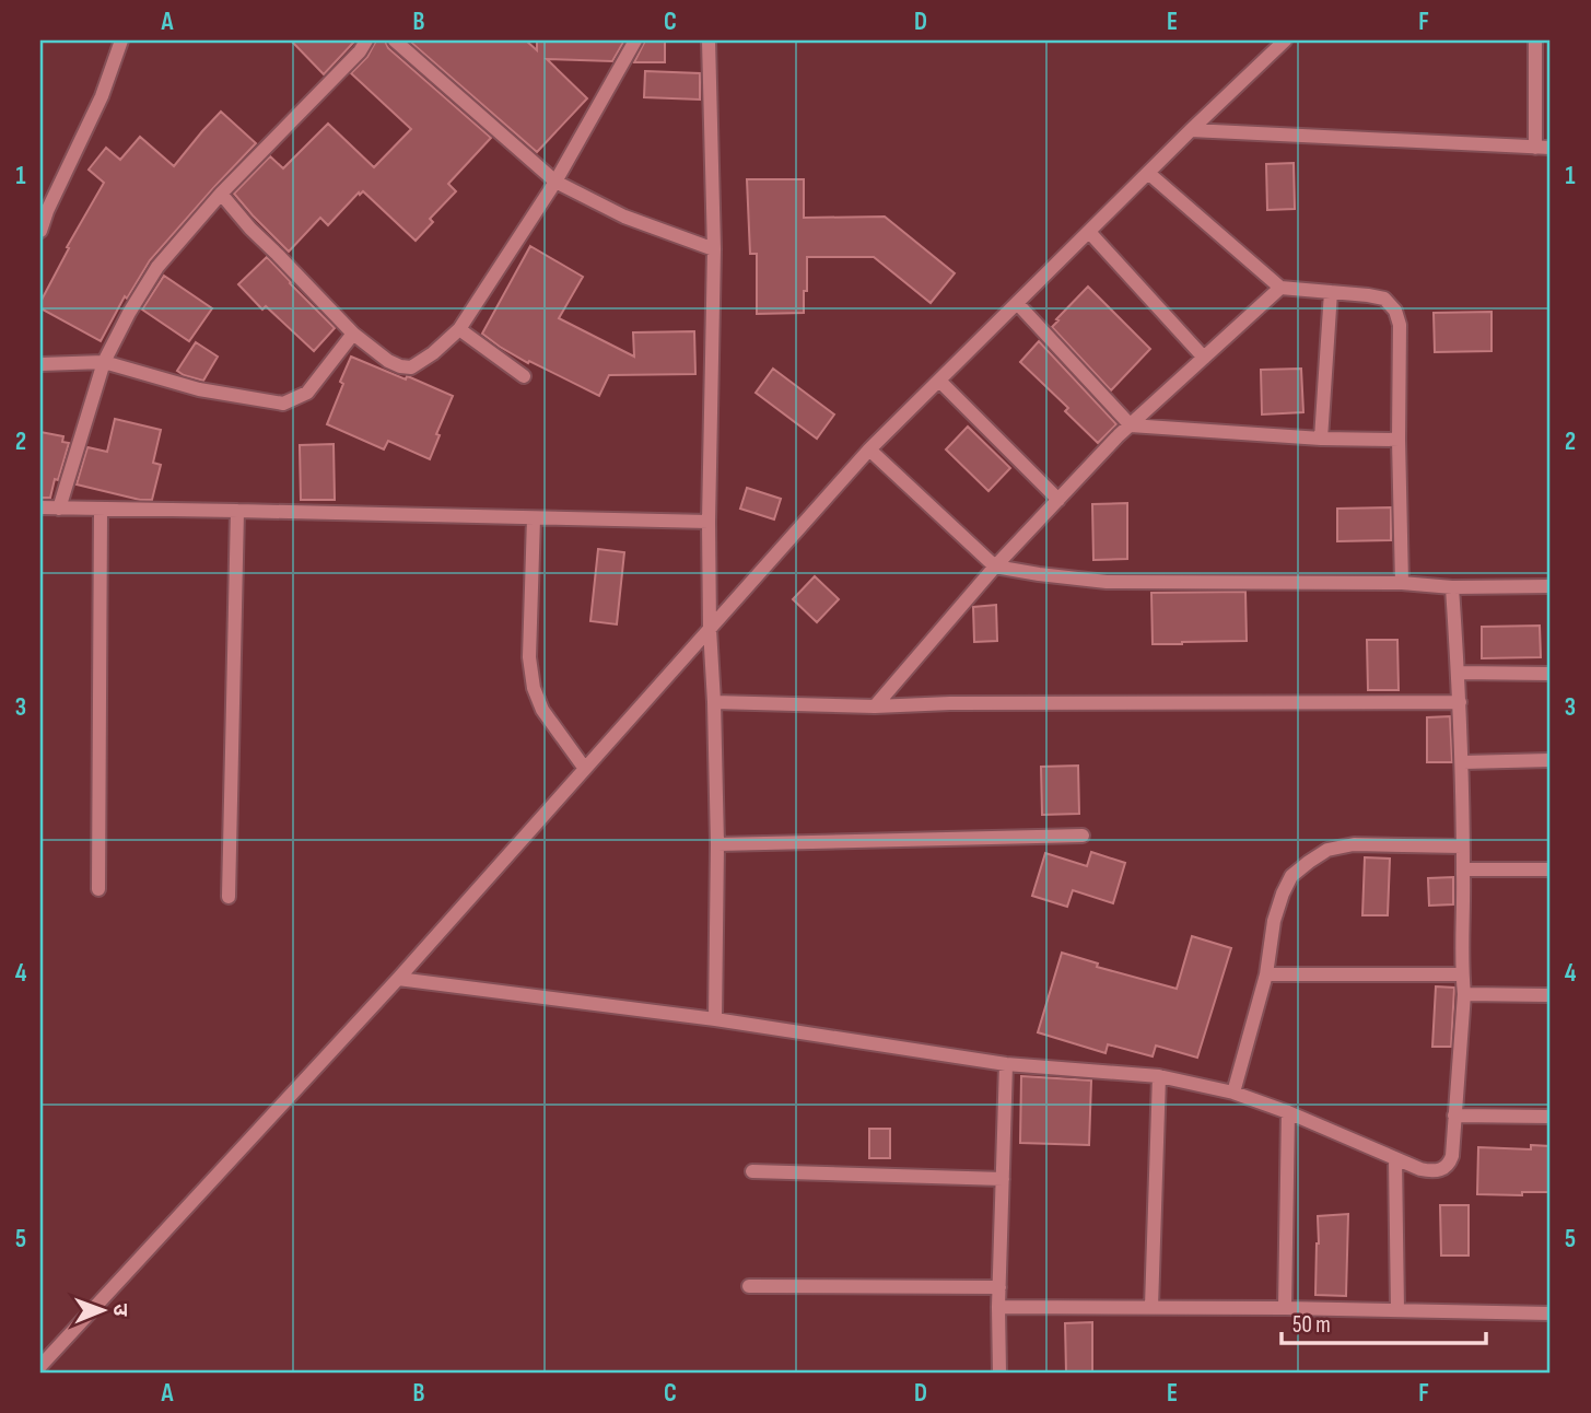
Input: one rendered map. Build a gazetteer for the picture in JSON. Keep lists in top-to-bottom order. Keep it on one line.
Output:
{"scale_bar":"50 m","north":"right","grid":{"columns":["A","B","C","D","E","F"],"rows":["1","2","3","4","5"]}}
